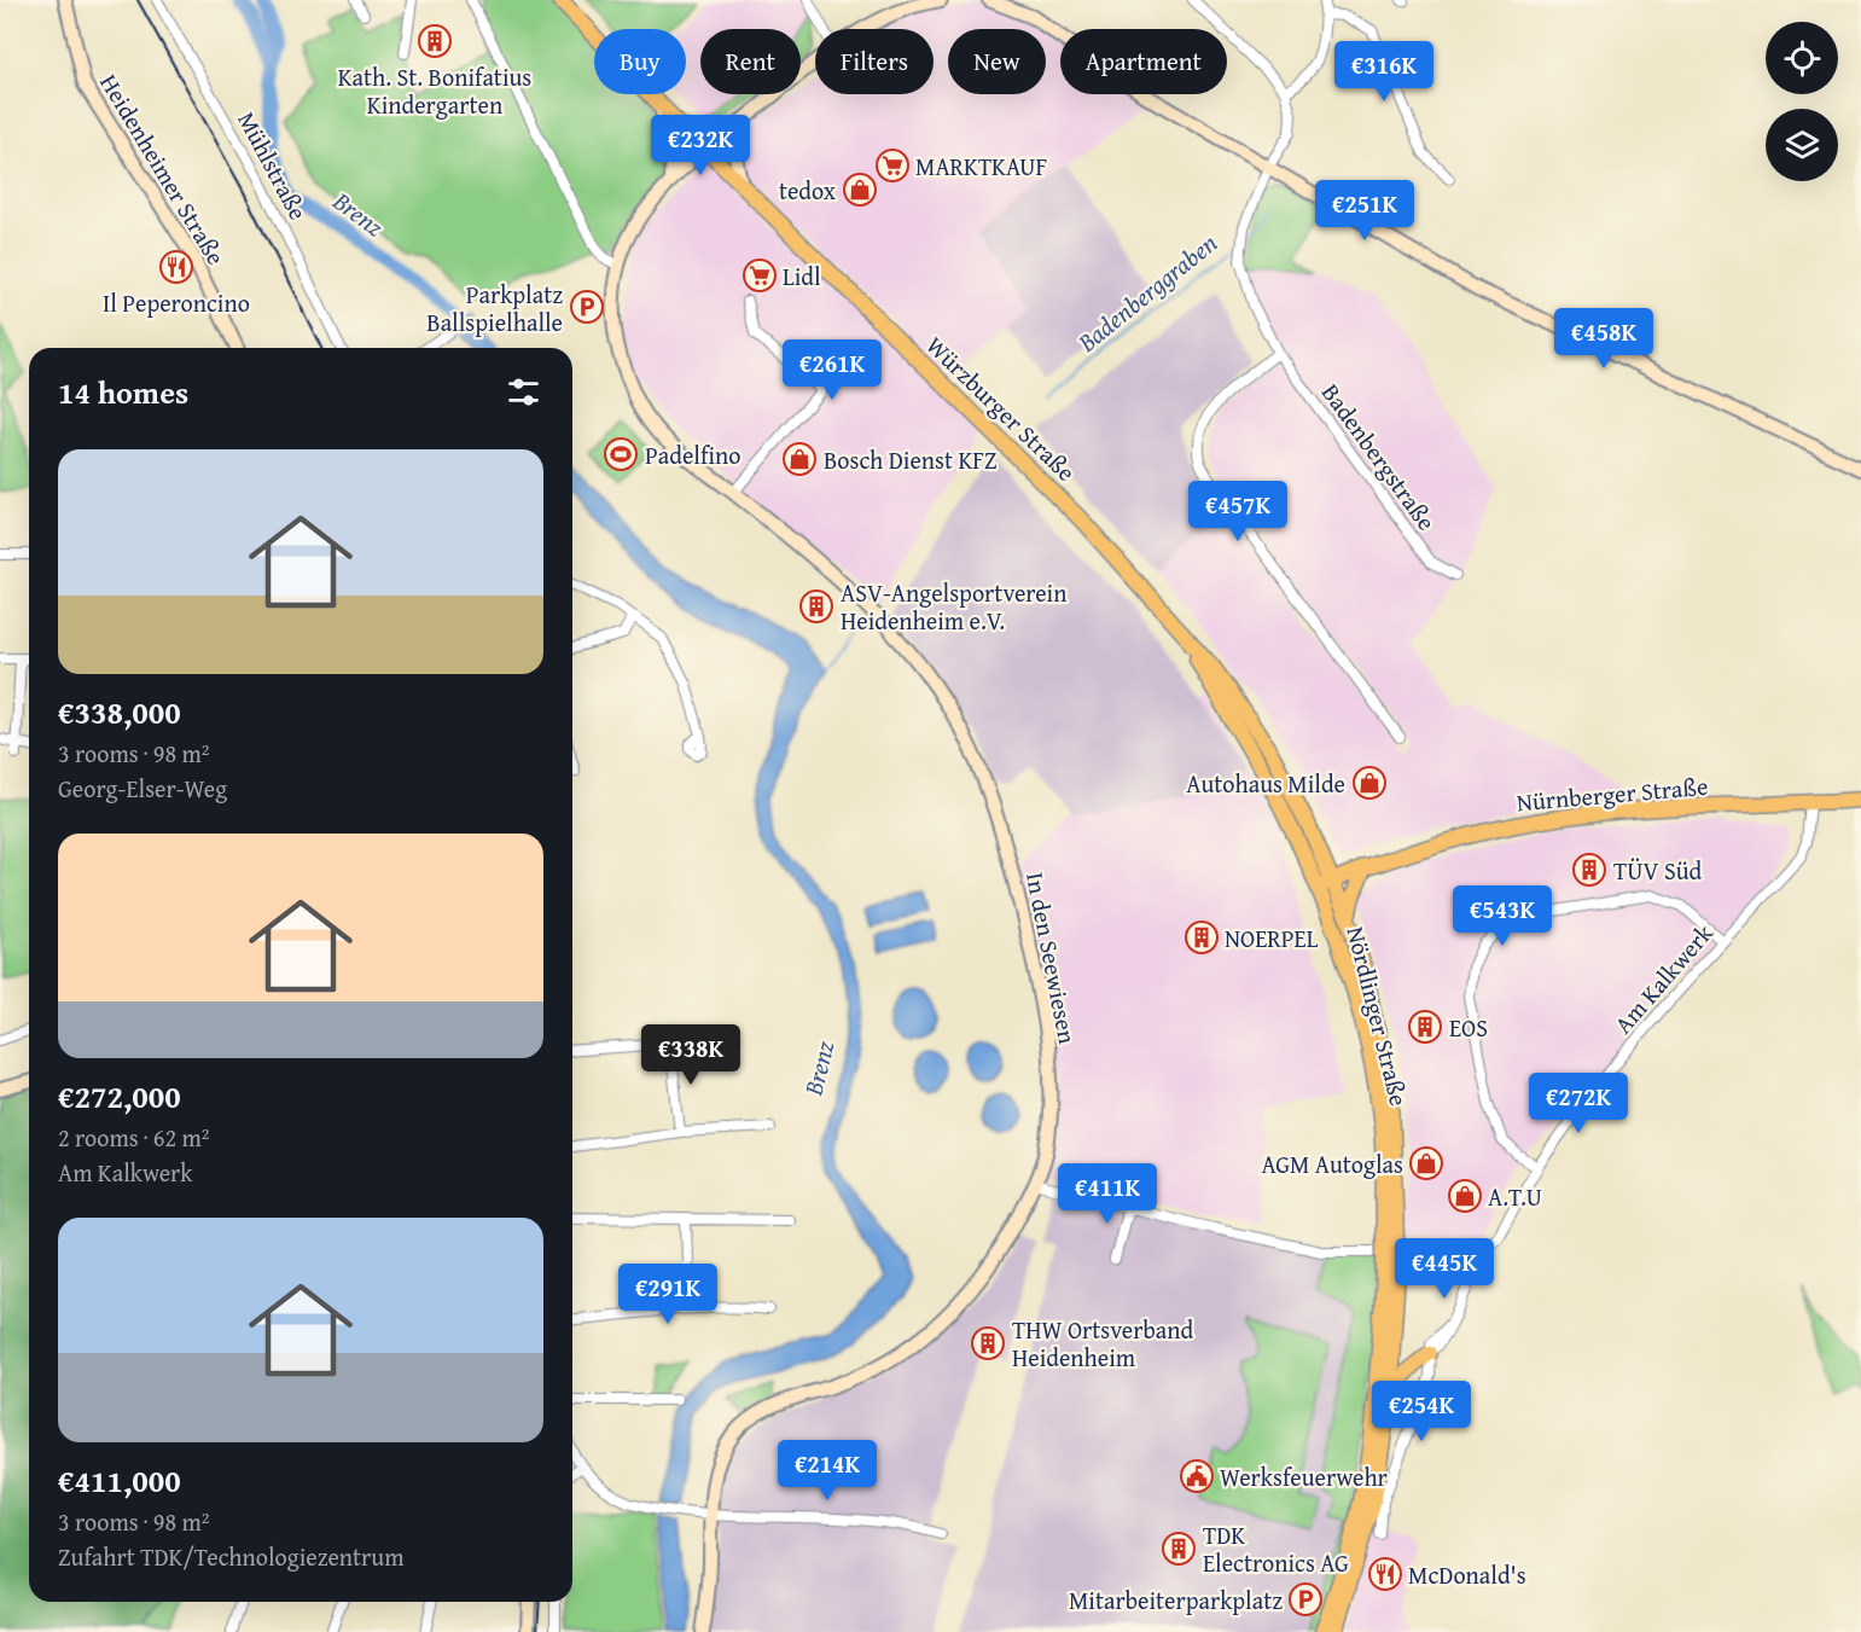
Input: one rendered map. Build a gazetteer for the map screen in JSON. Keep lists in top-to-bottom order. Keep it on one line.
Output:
{"streets":{"main road":["Würzburger Straße","Nürnberger Straße","Nördlinger Straße"],"street":["Mühlstraße","Heidenheimer Straße","Badenbergstraße","In den Seewiesen","Am Kalkwerk"]},"crossings":[["Würzburger Straße","Nürnberger Straße"],["Würzburger Straße","In den Seewiesen"],["Würzburger Straße","Nördlinger Straße"],["Nürnberger Straße","Am Kalkwerk"],["Nürnberger Straße","Nördlinger Straße"]],"water":["Brenz","Badenberggraben"],"places":{"building":["Kath. St. Bonifatius Kindergarten","ASV-Angelsportverein Heidenheim e.V.","TÜV Süd","NOERPEL","EOS","THW Ortsverband Heidenheim","TDK Electronics AG"],"supermarket":["MARKTKAUF","Lidl"],"shop":["tedox","Bosch Dienst KFZ","Autohaus Milde","AGM Autoglas","A.T.U"],"restaurant":["Il Peperoncino","McDonald's"],"parking":["Parkplatz Ballspielhalle","Mitarbeiterparkplatz"],"sports":["Padelfino"],"public building":["Werksfeuerwehr"]},"page":{"chip":["Buy","Rent","Filters","New","Apartment"],"price":["€316K","€232K","€251K","€458K","€261K","€457K","€543K","€338K","€272K","€411K","€445K","€291K","€254K","€214K"],"heading":"14 homes","list":[{"name":"€338,000","note":"3 rooms · 98 m² · Georg-Elser-Weg"},{"name":"€272,000","note":"2 rooms · 62 m² · Am Kalkwerk"},{"name":"€411,000","note":"3 rooms · 98 m² · Zufahrt TDK/Technologiezentrum"}]}}
